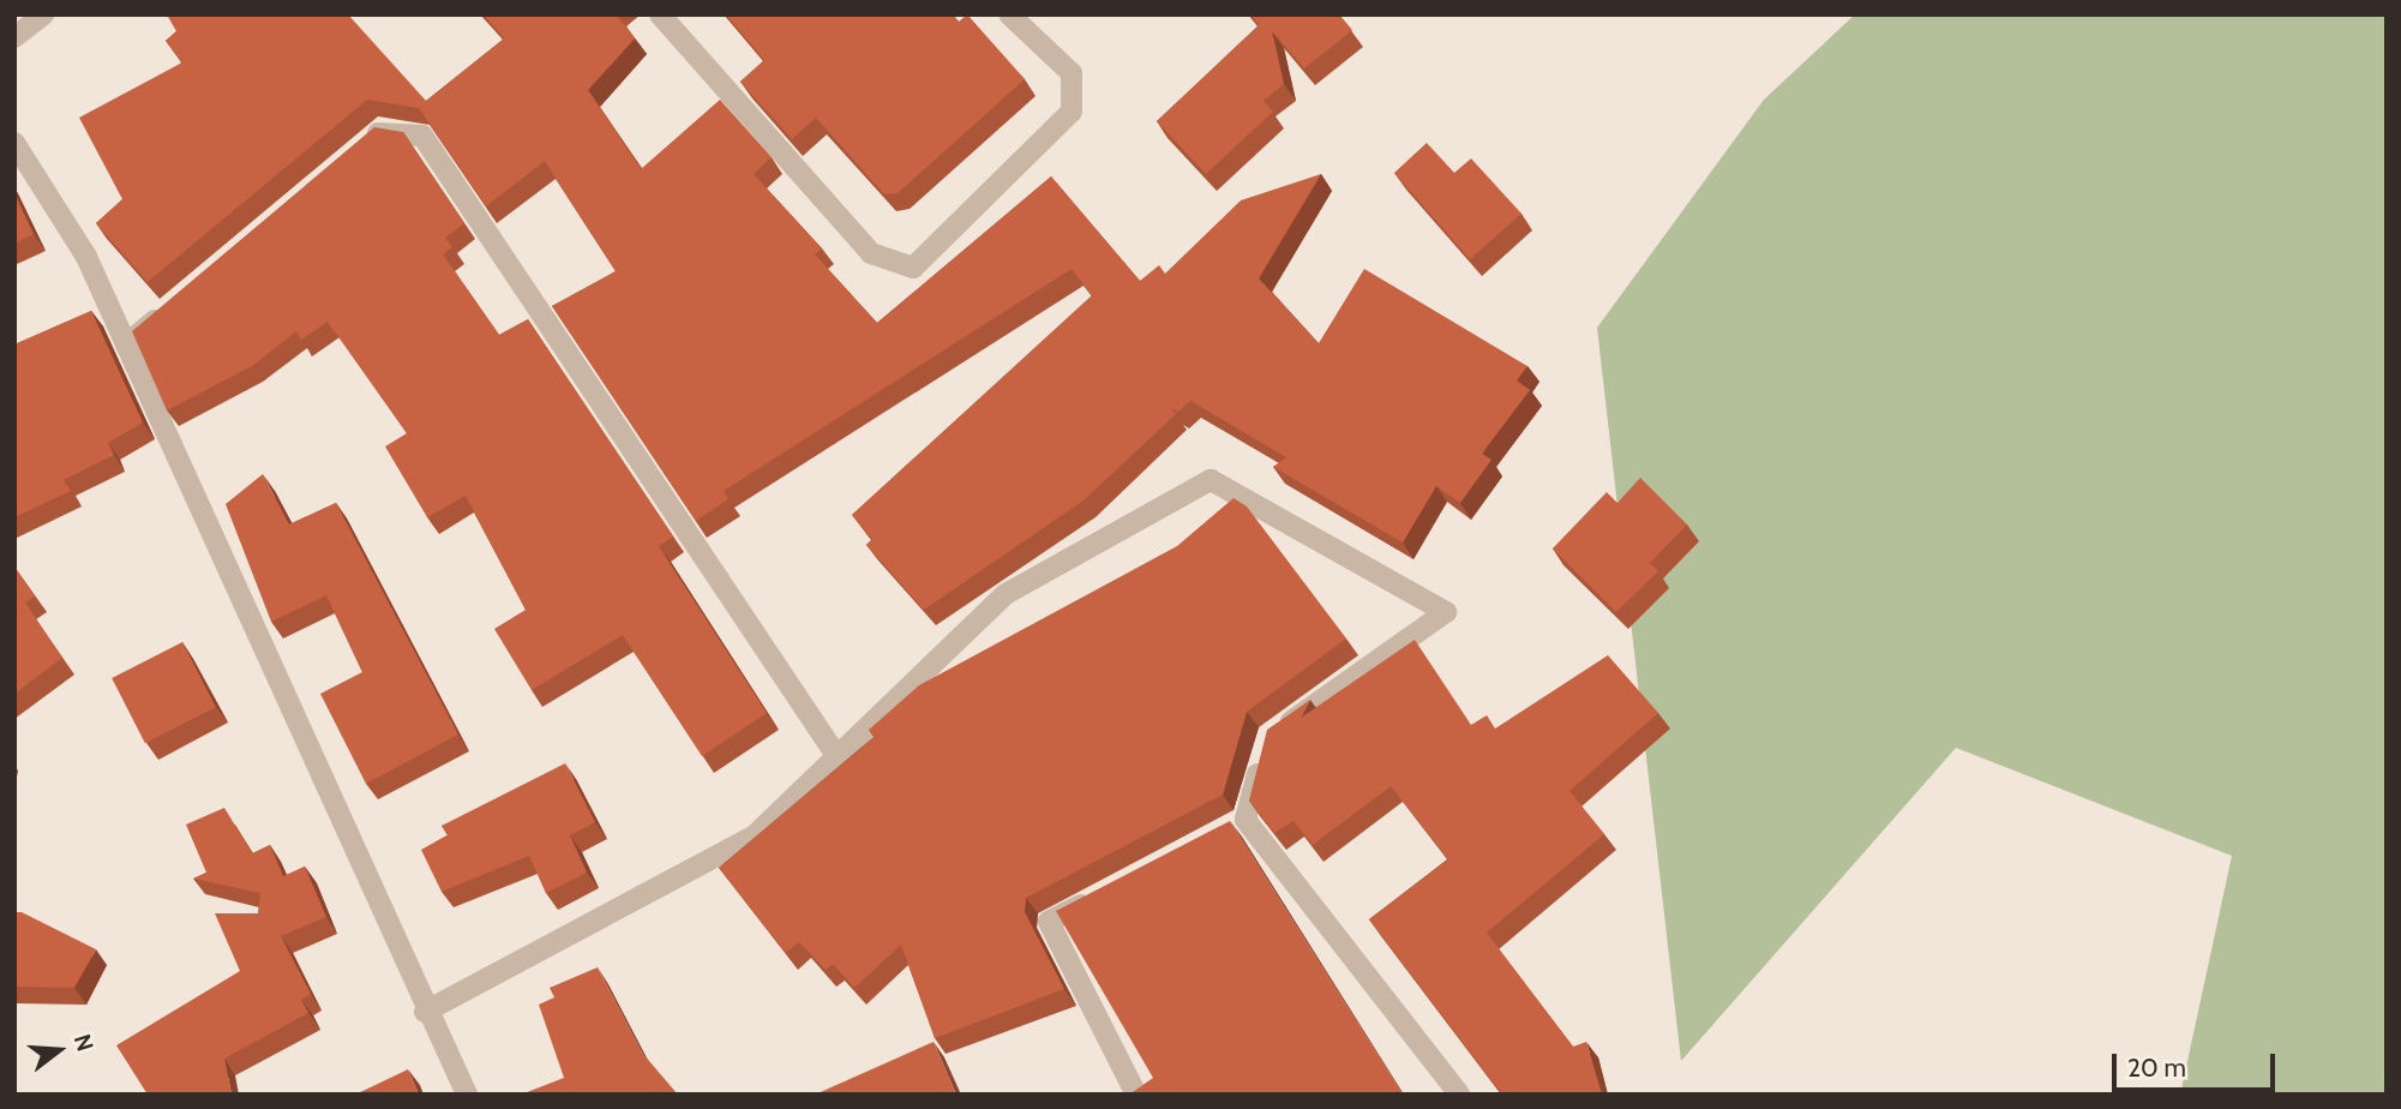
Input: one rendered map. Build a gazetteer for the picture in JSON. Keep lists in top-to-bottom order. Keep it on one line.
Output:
{"scale_bar":"20 m","north":"right"}
